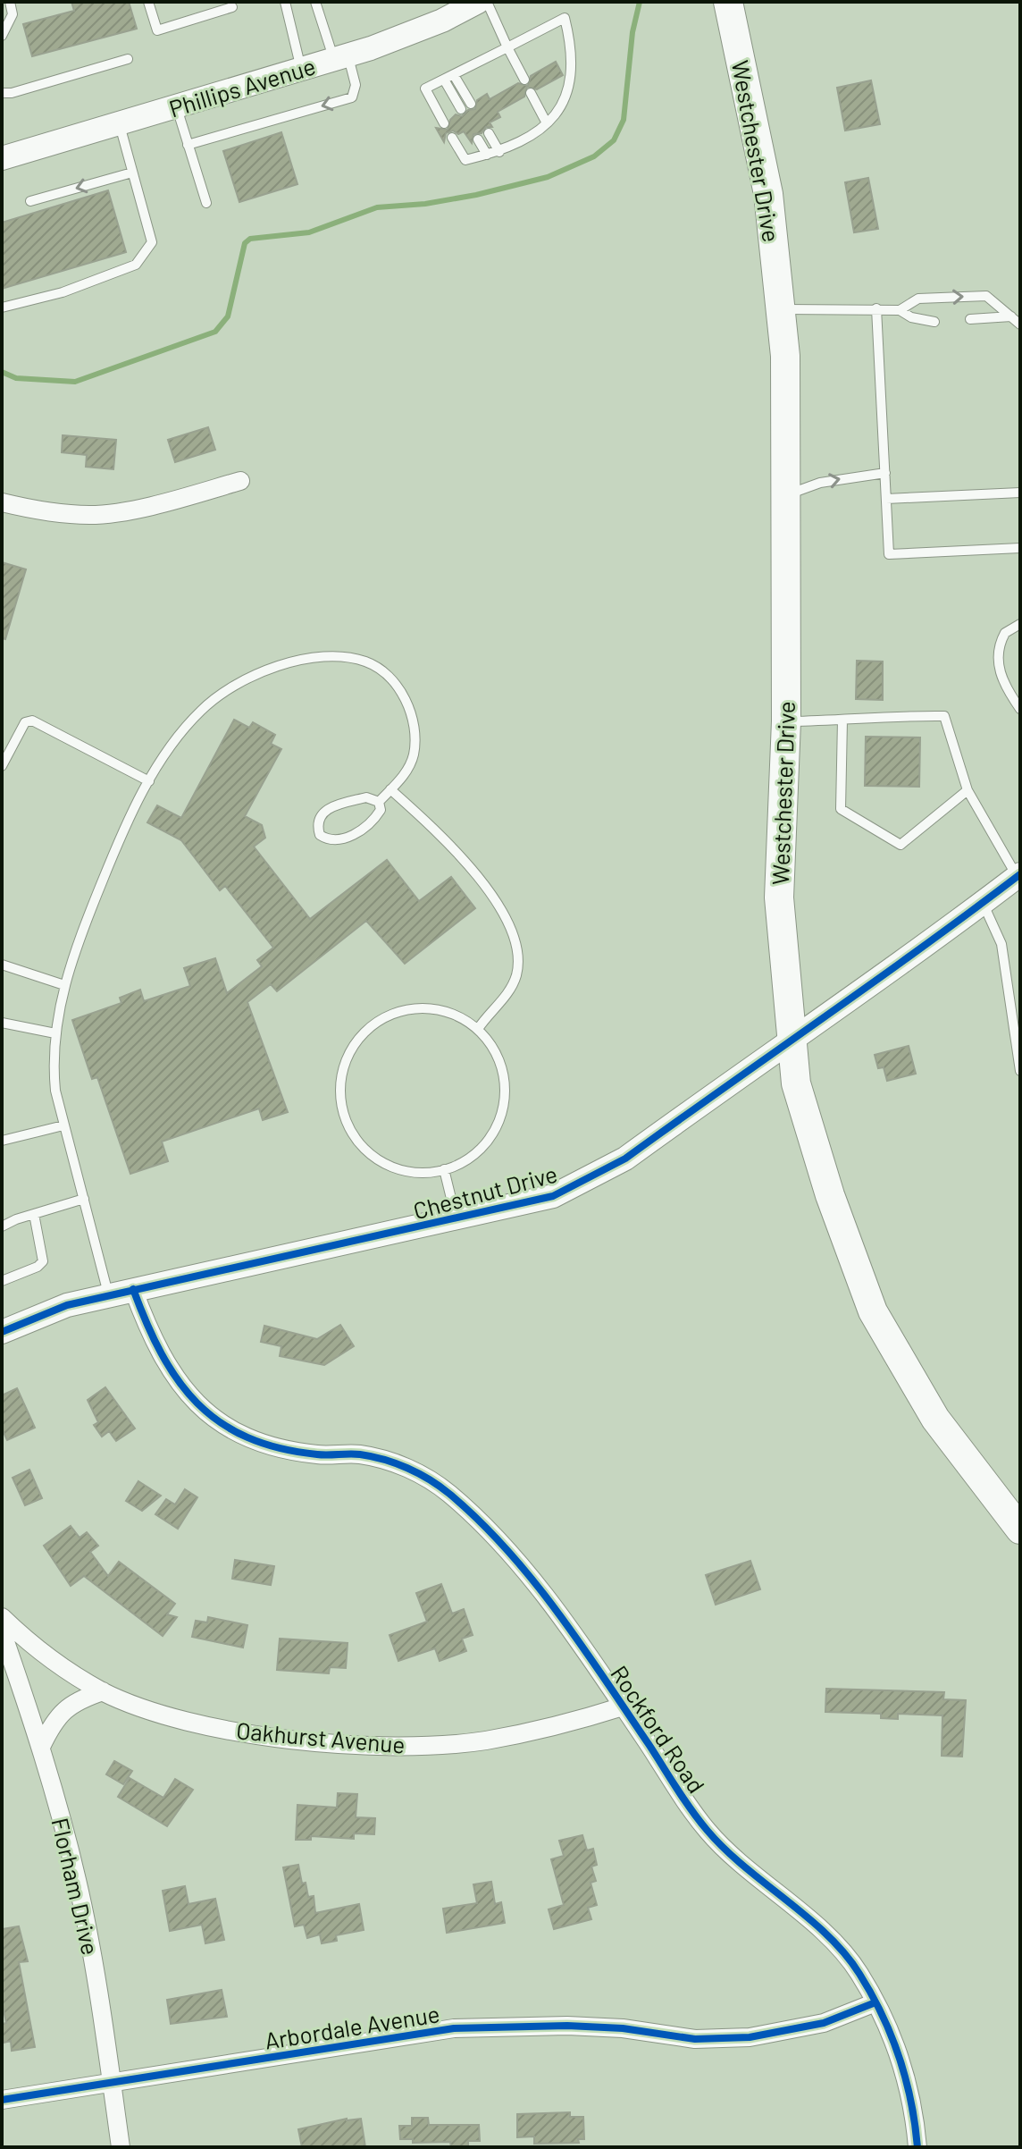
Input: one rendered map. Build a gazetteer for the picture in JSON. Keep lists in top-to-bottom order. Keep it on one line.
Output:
{"streets":{"main road":["Westchester Drive"],"street":["Phillips Avenue","Chestnut Drive","Rockford Road","Oakhurst Avenue","Florham Drive","Arbordale Avenue"]},"crossings":[["Westchester Drive","Chestnut Drive"],["Chestnut Drive","Rockford Road"],["Rockford Road","Oakhurst Avenue"],["Rockford Road","Arbordale Avenue"],["Florham Drive","Arbordale Avenue"]]}
